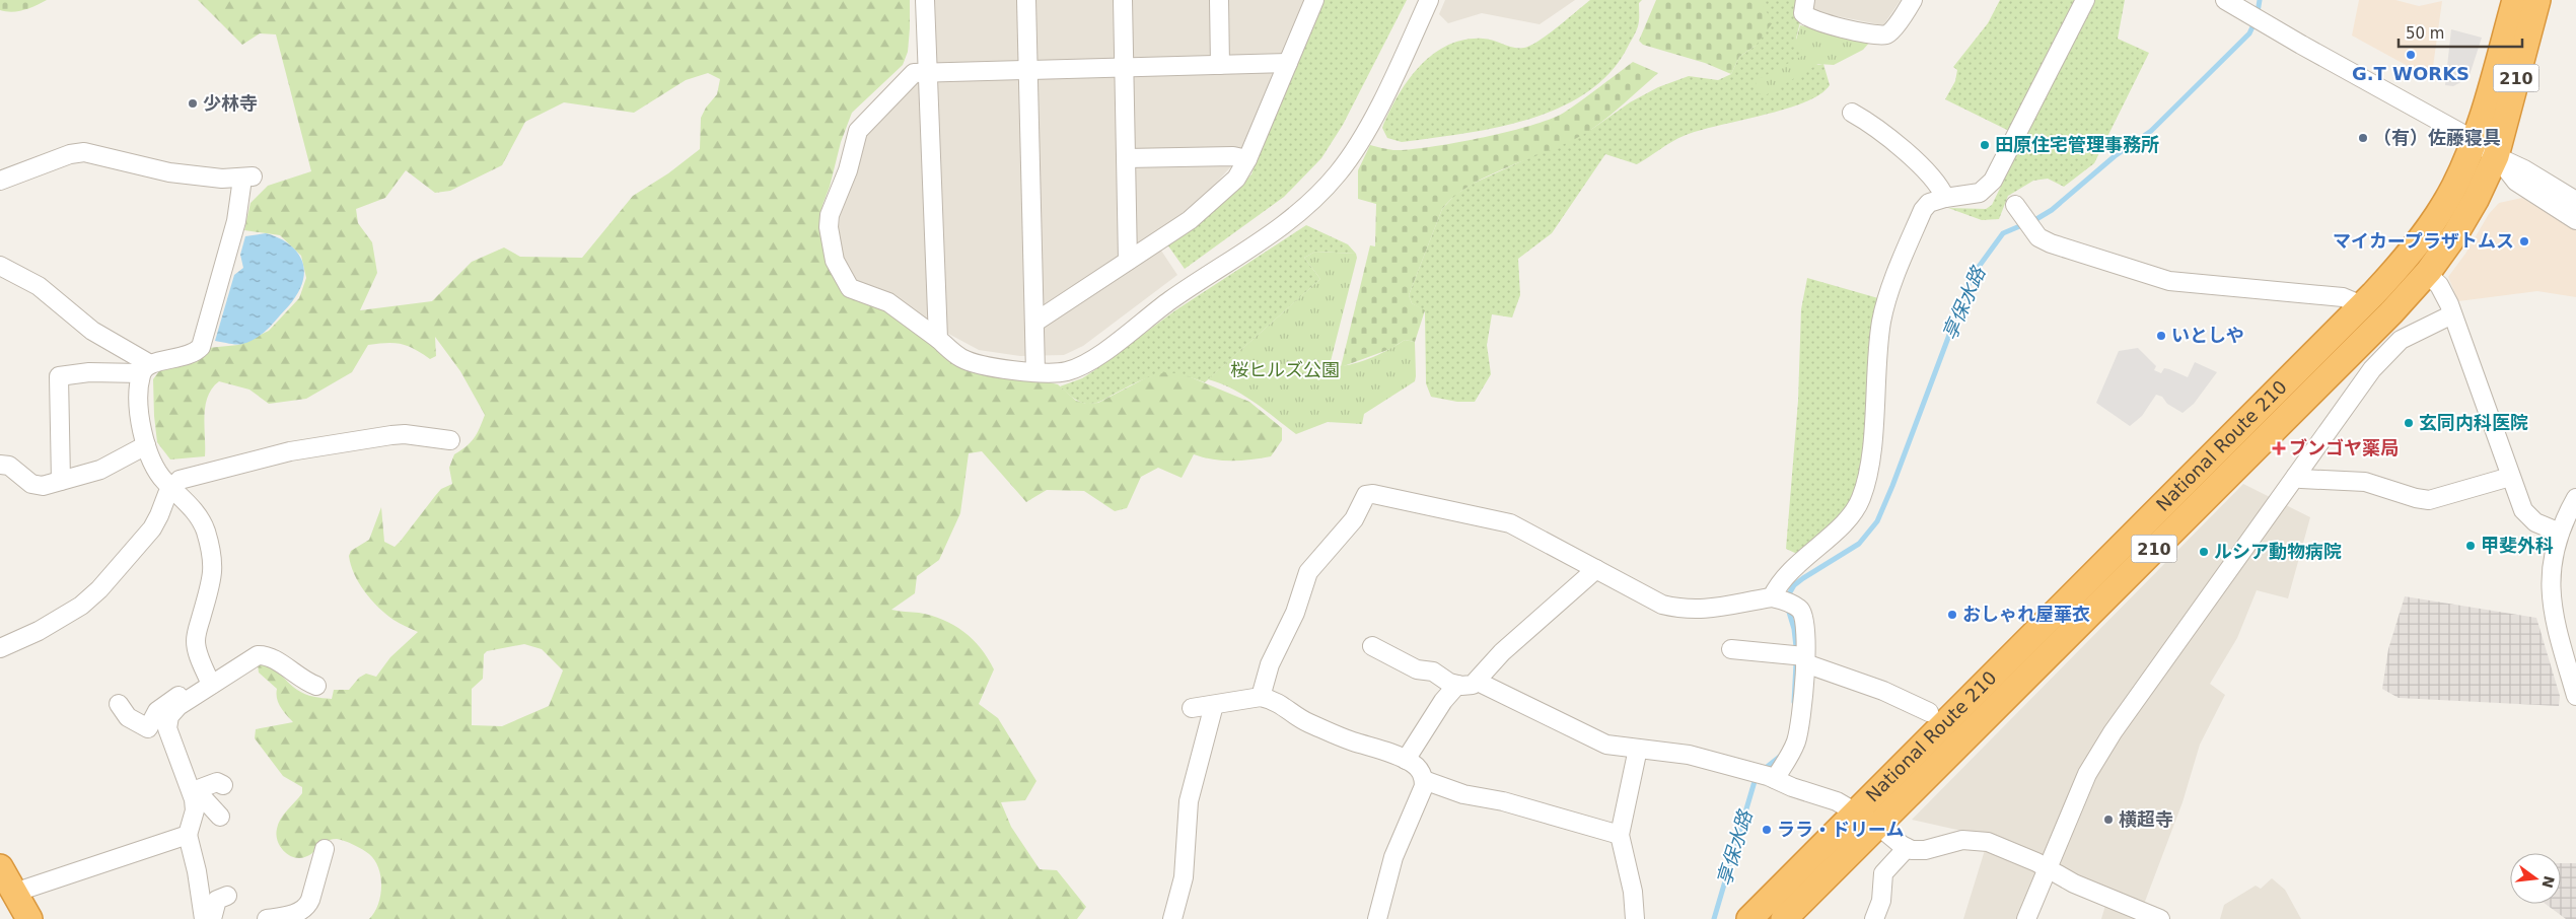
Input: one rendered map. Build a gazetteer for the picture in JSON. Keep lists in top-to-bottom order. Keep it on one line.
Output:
{"streets":{"highway":["210","National Route 210"]},"water":["享保水路"],"parks":["桜ヒルズ公園"],"places":{"other":["G.T WORKS","少林寺","（有）佐藤寝具","田原住宅管理事務所","マイカープラザトムス","いとしや","玄同内科医院","甲斐外科","ルシア動物病院","おしゃれ屋華衣","横超寺","ララ・ドリーム"],"health":["ブンゴヤ薬局"]},"scale_bar":"50 m","north":"right"}
